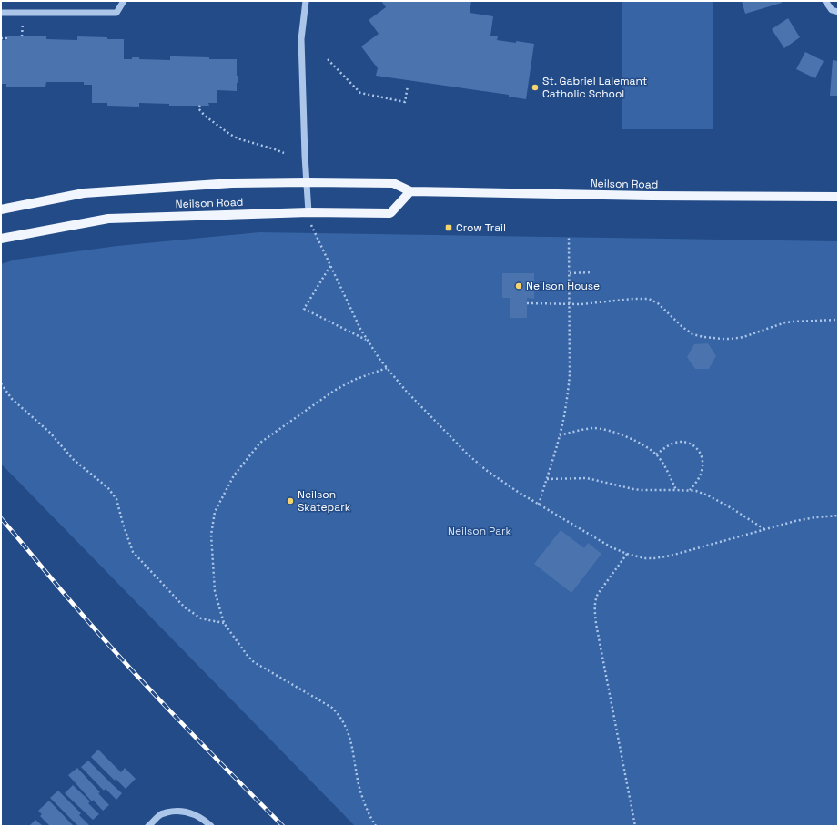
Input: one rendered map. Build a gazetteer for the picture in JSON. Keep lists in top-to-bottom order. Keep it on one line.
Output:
{"streets":{"main road":["Neilson Road"]},"parks":["Neilson Park"],"places":{"other":["St. Gabriel Lalemant Catholic School","Neilson House","Neilson Skatepark"],"transit":["Crow Trail"]}}
